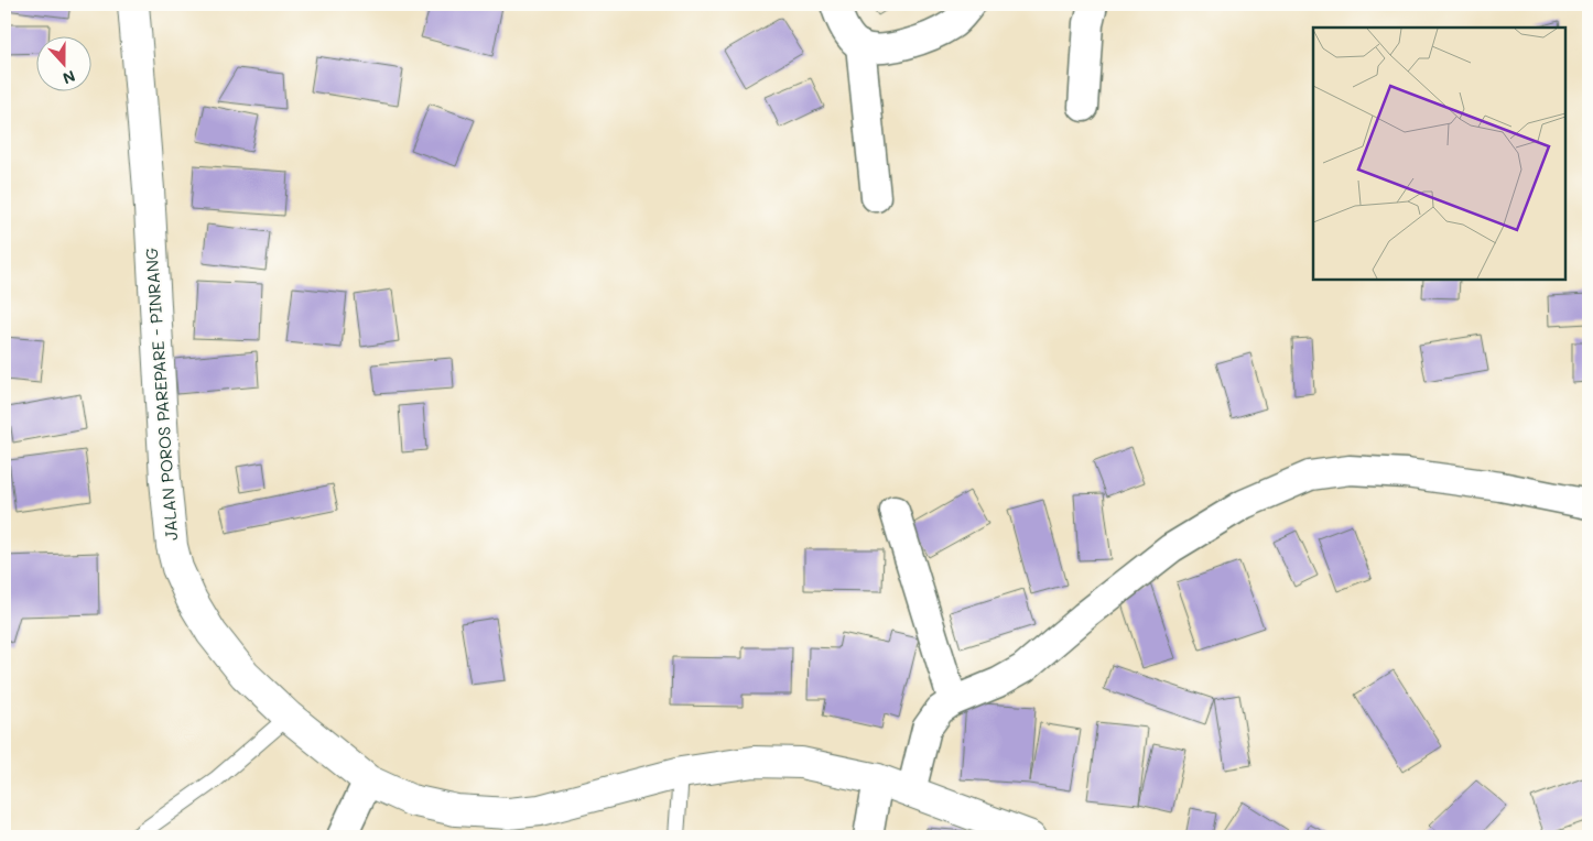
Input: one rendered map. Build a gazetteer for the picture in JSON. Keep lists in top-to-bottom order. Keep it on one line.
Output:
{"streets":{"highway":["JALAN POROS PAREPARE - PINRANG"]},"north":"bottom"}
